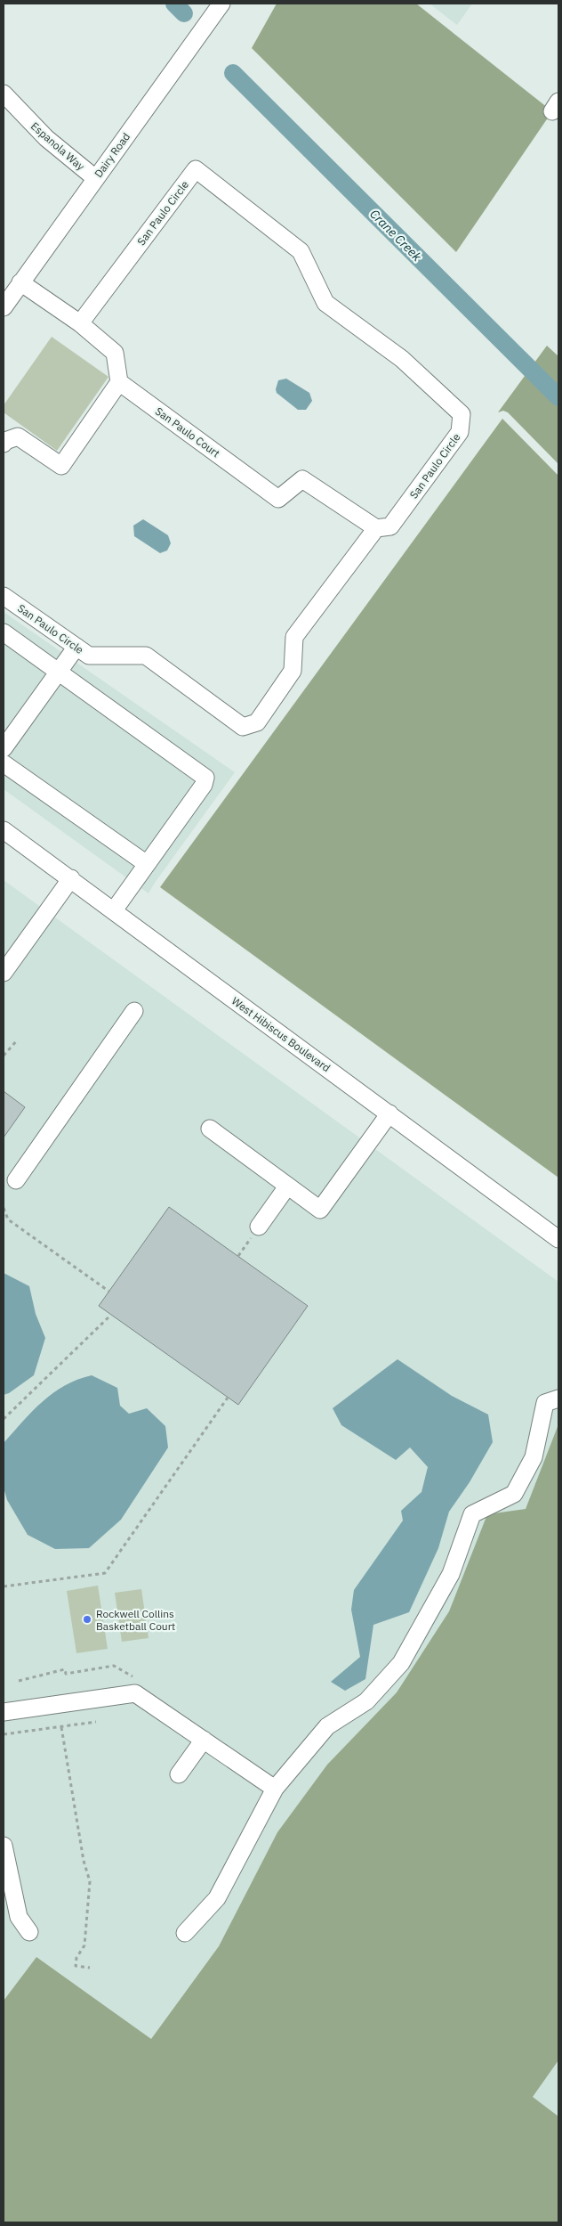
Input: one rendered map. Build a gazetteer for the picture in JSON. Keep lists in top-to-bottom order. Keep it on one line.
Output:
{"streets":{"street":["Espanola Way","Dairy Road","San Paulo Circle","San Paulo Court","West Hibiscus Boulevard"]},"crossings":[["Espanola Way","Dairy Road"],["San Paulo Circle","San Paulo Court"]],"water":["Crane Creek"],"places":["Rockwell Collins Basketball Court"]}
